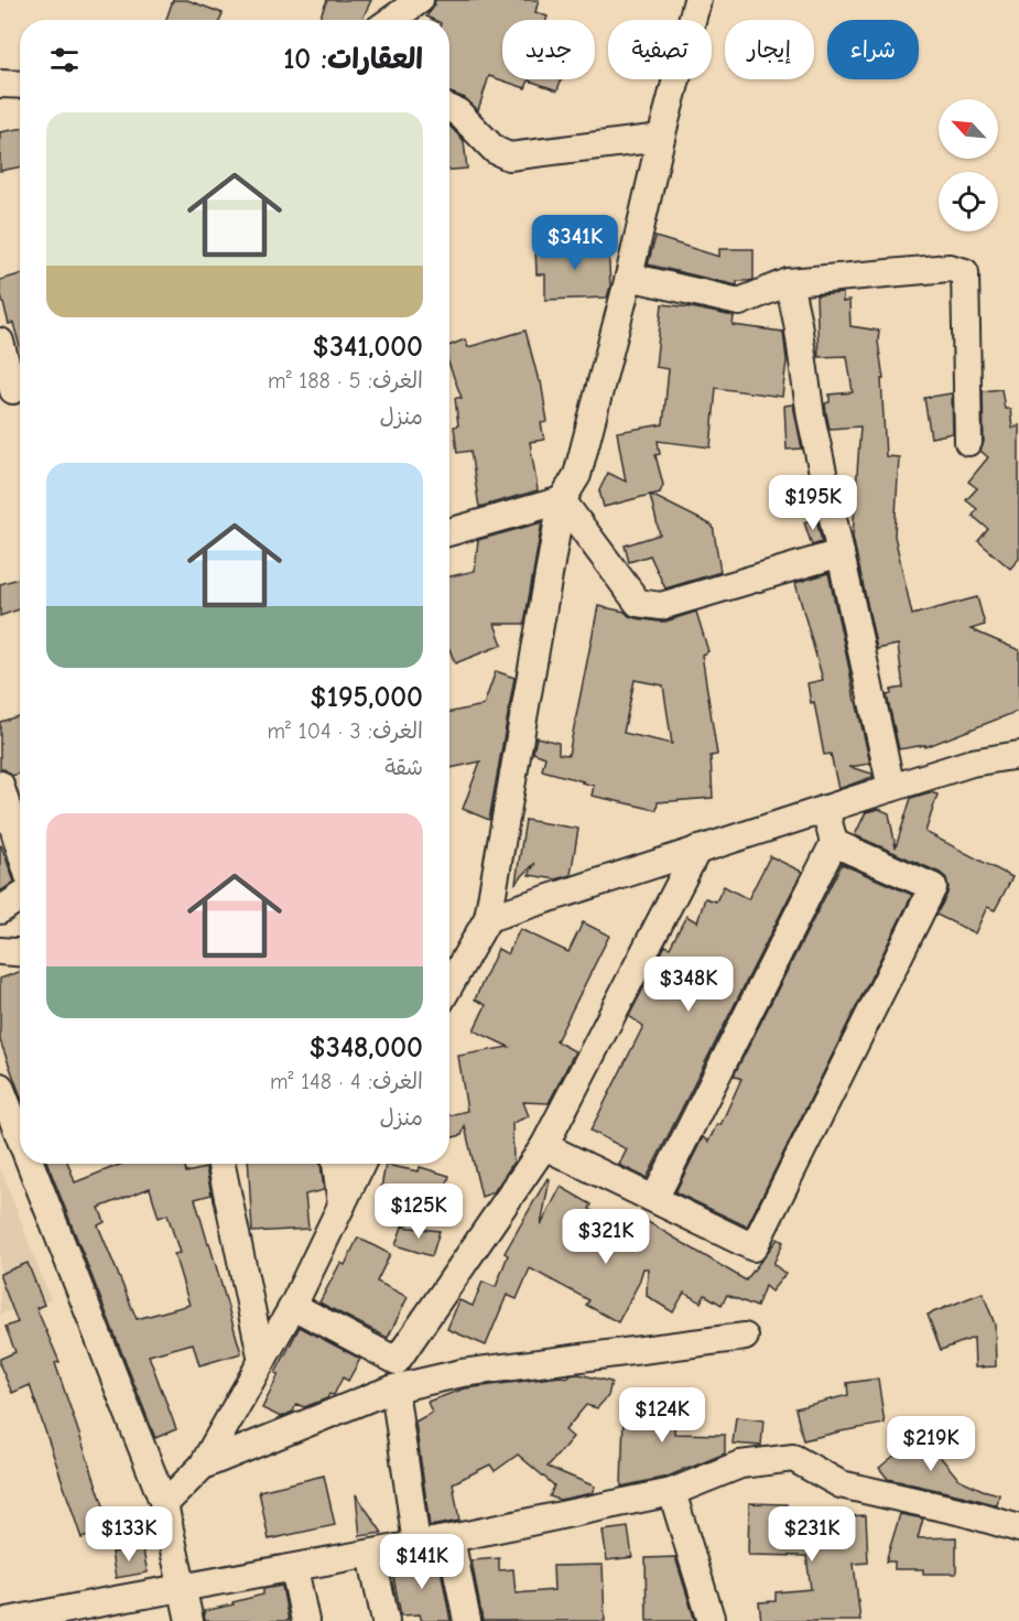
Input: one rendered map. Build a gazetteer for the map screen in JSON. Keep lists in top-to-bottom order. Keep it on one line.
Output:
{"north":"top left","page":{"chip":["شراء","إيجار","تصفية","جديد"],"heading":"العقارات: 10","list":[{"name":"$341,000","note":"الغرف: 5 · 188 m² · منزل"},{"name":"$195,000","note":"الغرف: 3 · 104 m² · شقة"},{"name":"$348,000","note":"الغرف: 4 · 148 m² · منزل"}],"price":["$341K","$195K","$348K","$125K","$321K","$124K","$219K","$133K","$231K","$141K"]}}
